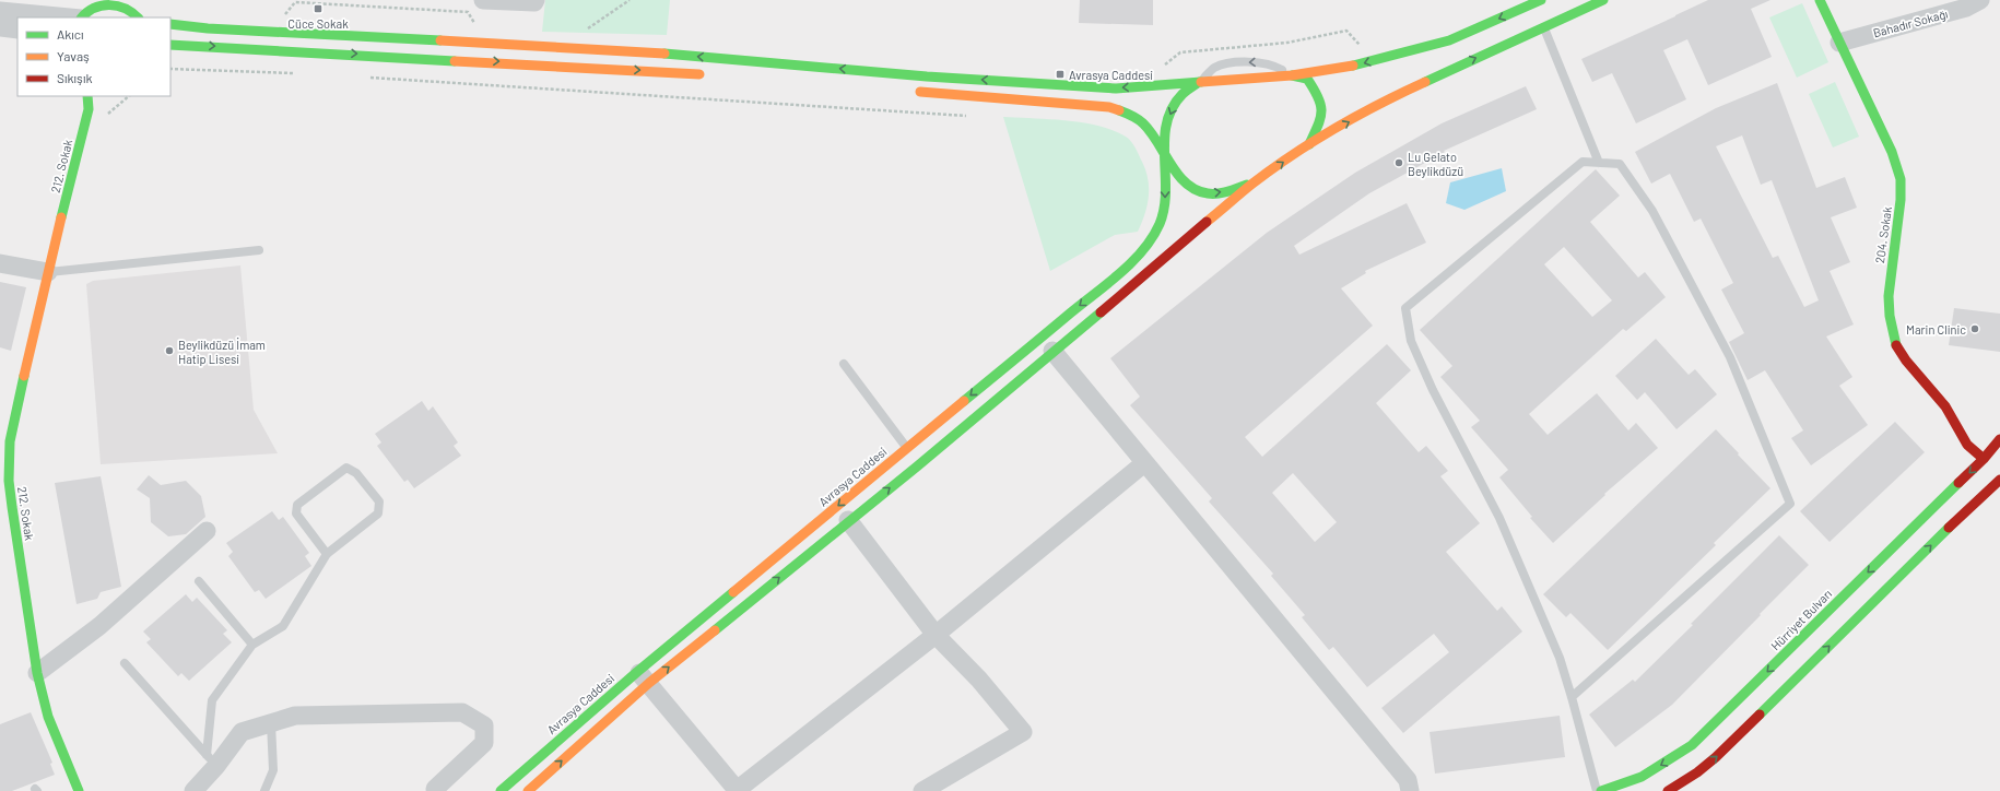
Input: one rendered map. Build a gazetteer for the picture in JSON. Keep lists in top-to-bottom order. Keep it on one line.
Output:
{"streets":{"street":["Bahadır Sokağı","212. Sokak","204. Sokak","Avrasya Caddesi","Hürriyet Bulvarı"]},"crossings":[["Bahadır Sokağı","204. Sokak"],["204. Sokak","Hürriyet Bulvarı"]],"places":{"transit":["Cüce Sokak","Avrasya Caddesi"],"other":["Lu Gelato Beylikdüzü","Marin Clinic","Beylikdüzü İmam Hatip Lisesi"]},"legend":["Akıcı","Yavaş","Sıkışık"]}
